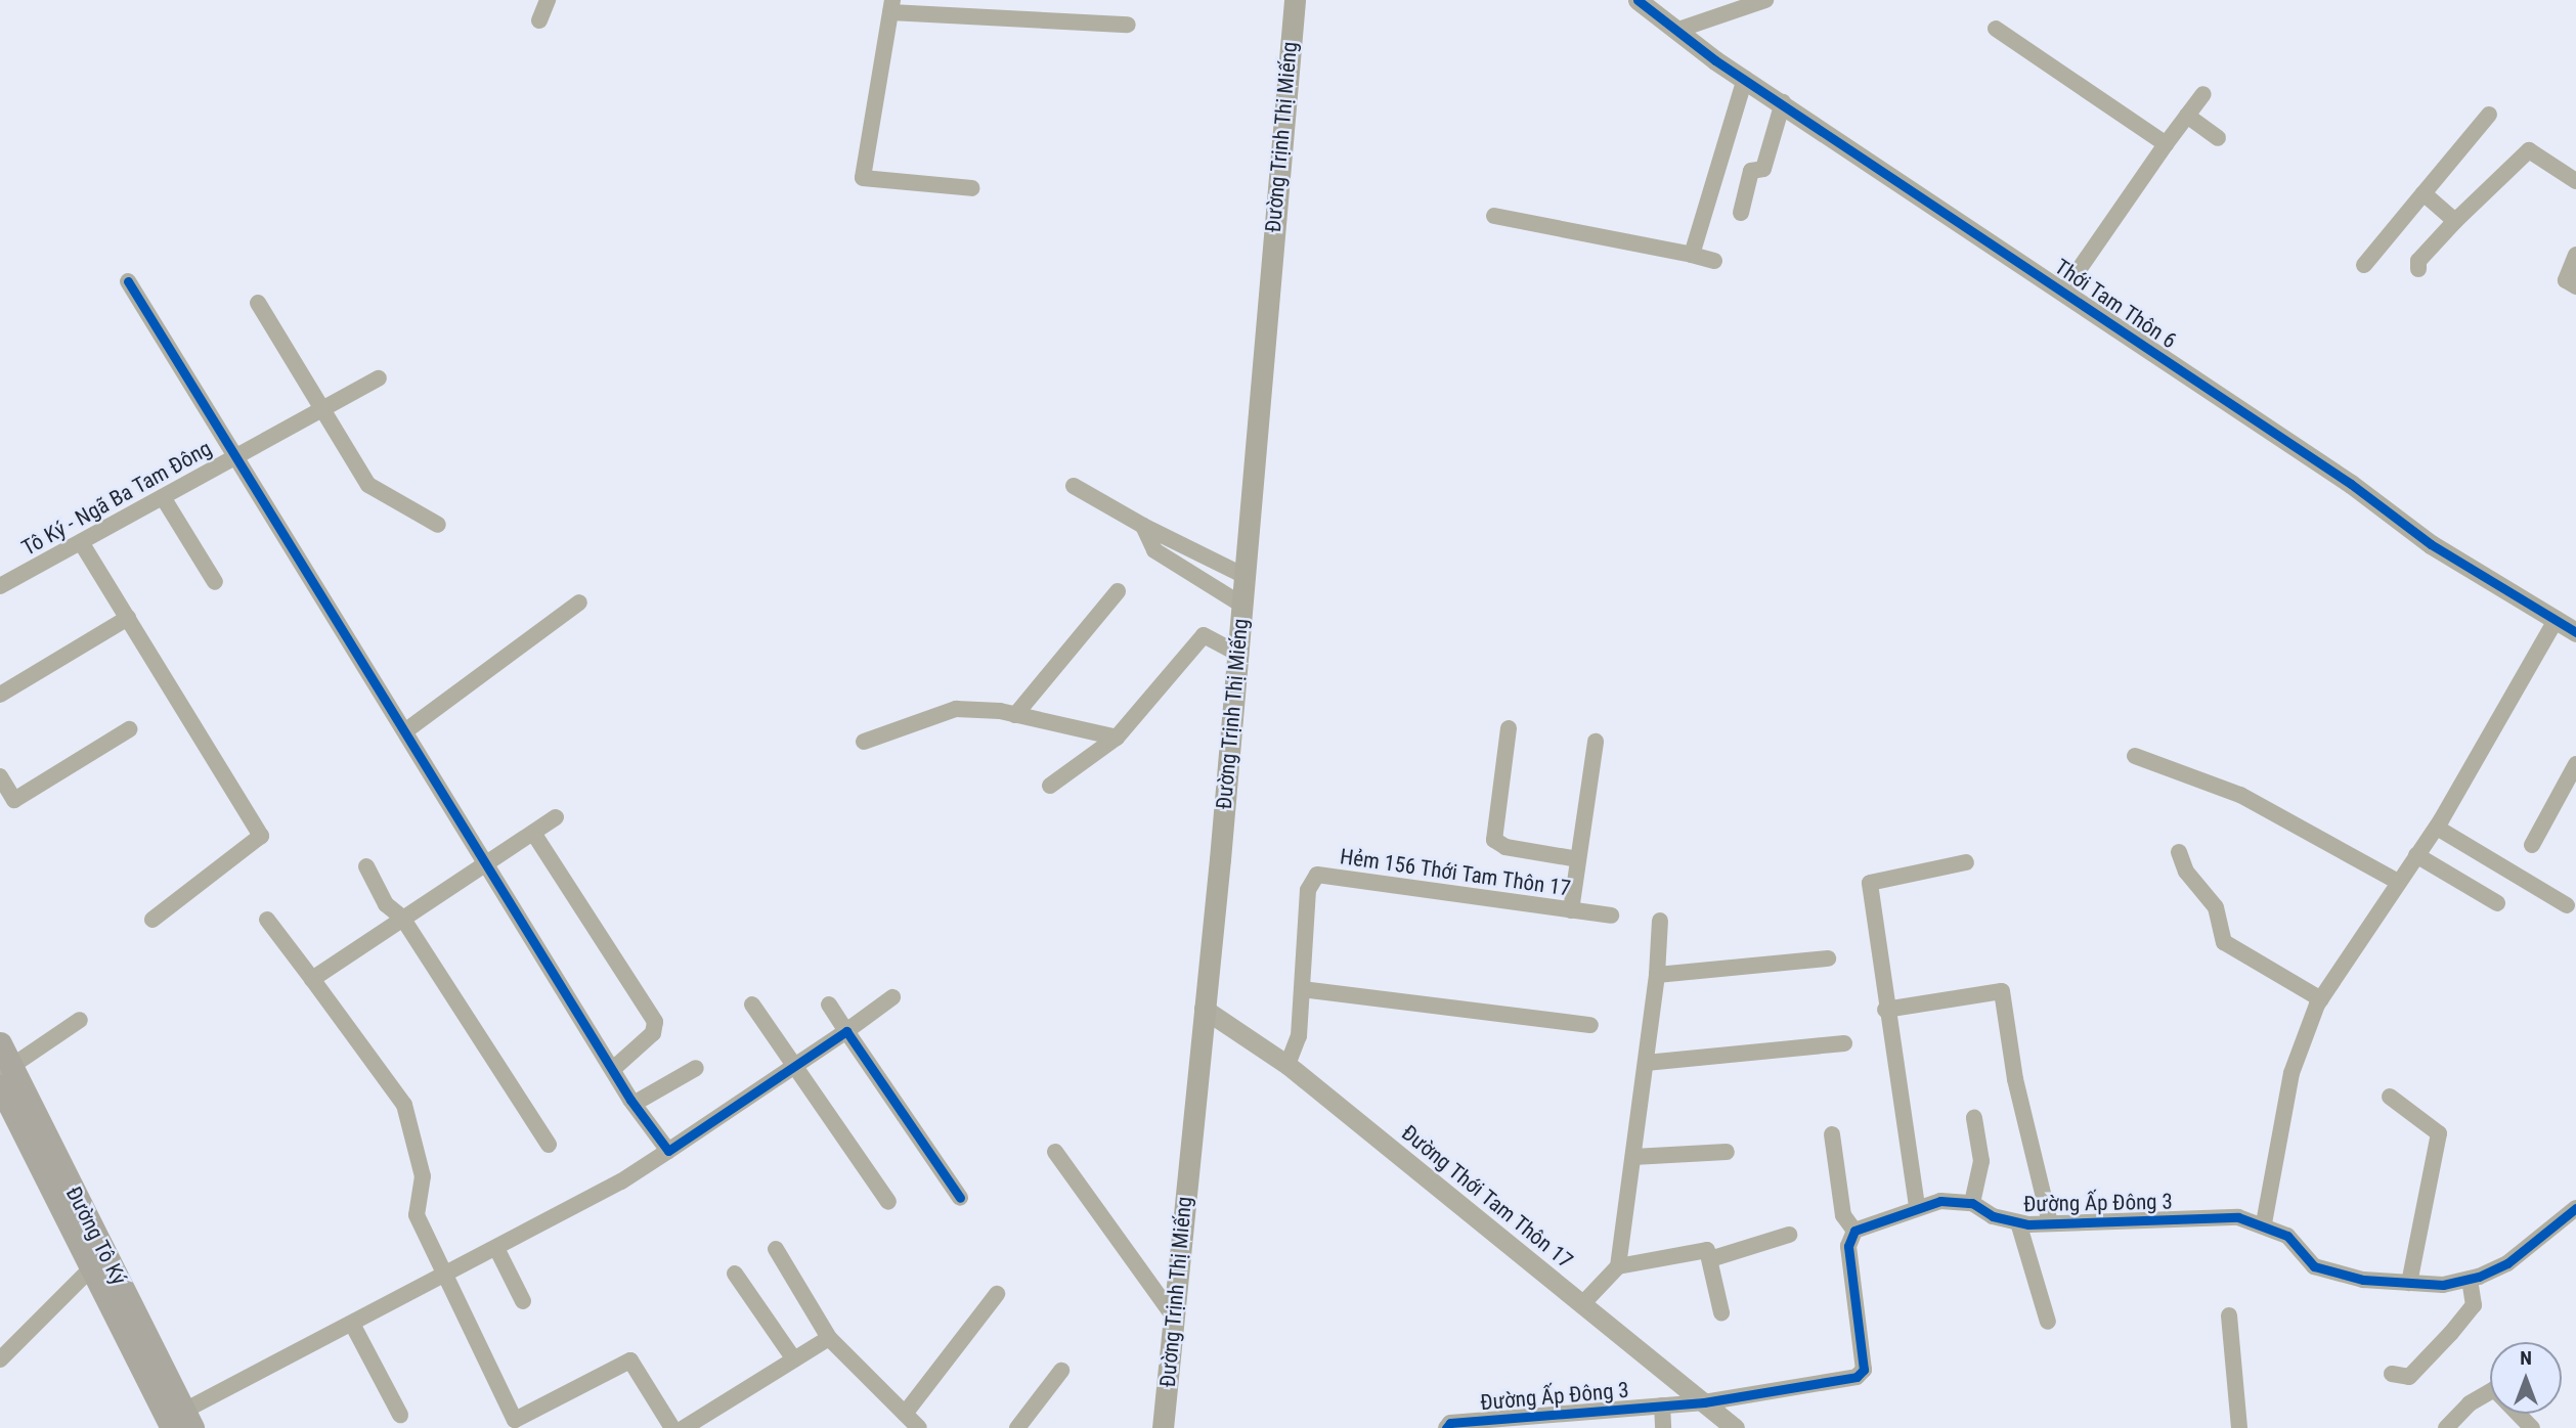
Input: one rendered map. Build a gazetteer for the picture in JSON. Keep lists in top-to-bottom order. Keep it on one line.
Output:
{"streets":{"main road":["Đường Trịnh Thị Miếng","Đường Tô Ký"],"street":["Thới Tam Thôn 6","Tô Ký - Ngã Ba Tam Đông","Hẻm 156 Thới Tam Thôn 17","Đường Thới Tam Thôn 17","Đường Ấp Đông 3"]},"crossings":[["Đường Trịnh Thị Miếng","Đường Thới Tam Thôn 17"],["Hẻm 156 Thới Tam Thôn 17","Đường Thới Tam Thôn 17"],["Đường Thới Tam Thôn 17","Đường Ấp Đông 3"]],"north":"top"}
